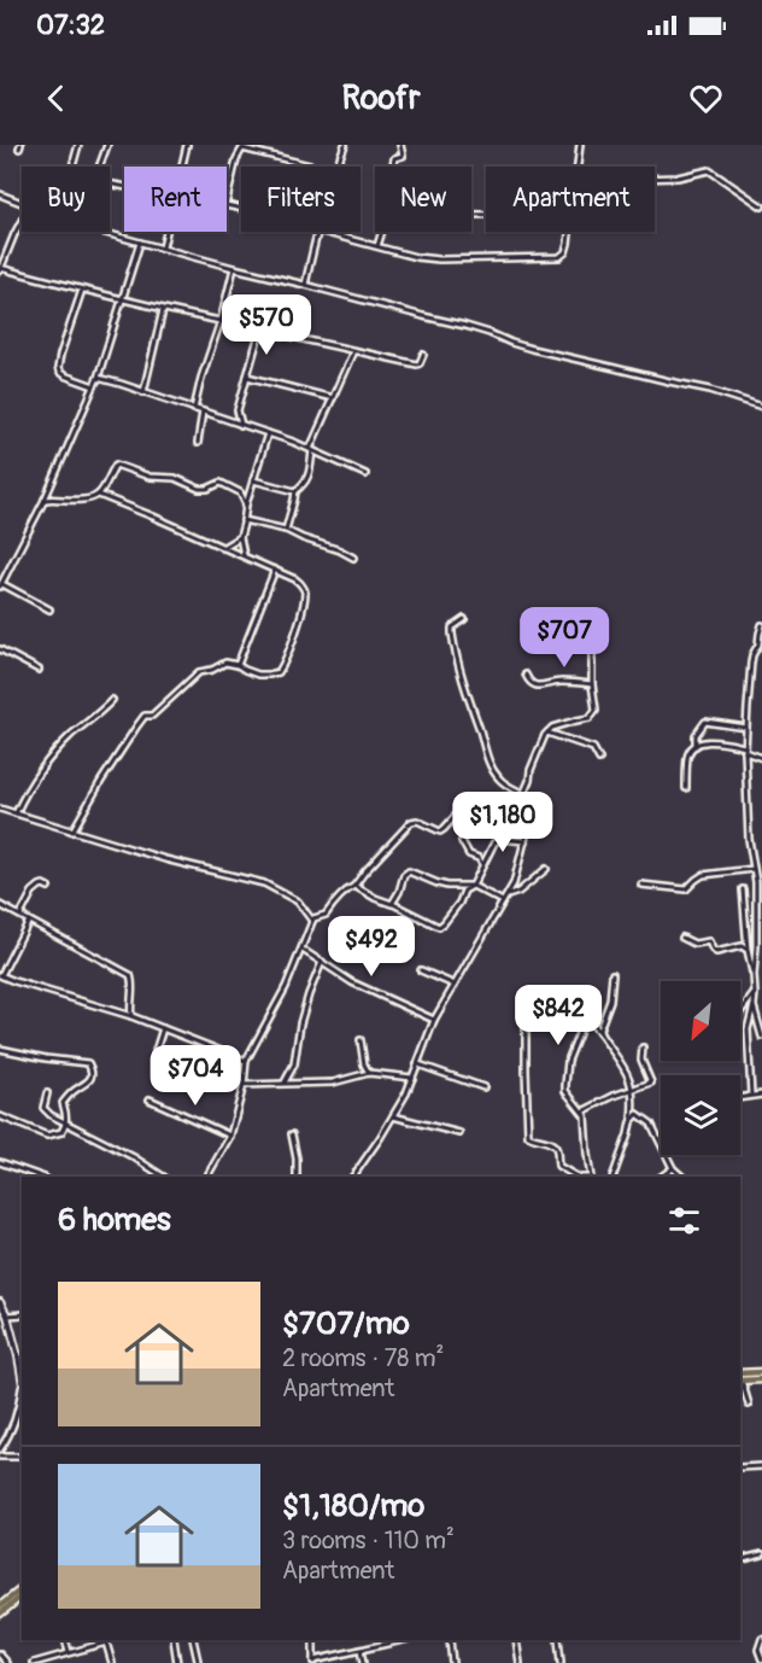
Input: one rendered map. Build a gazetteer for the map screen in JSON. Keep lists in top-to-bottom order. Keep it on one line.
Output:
{"north":"bottom left","page":{"status":"07:32","header":"Roofr","chip":["Buy","Rent","Filters","New","Apartment"],"price":["$570","$707","$1,180","$492","$842","$704"],"heading":"6 homes","list":[{"name":"$707/mo","note":"2 rooms · 78 m² · Apartment"},{"name":"$1,180/mo","note":"3 rooms · 110 m² · Apartment"}]}}
